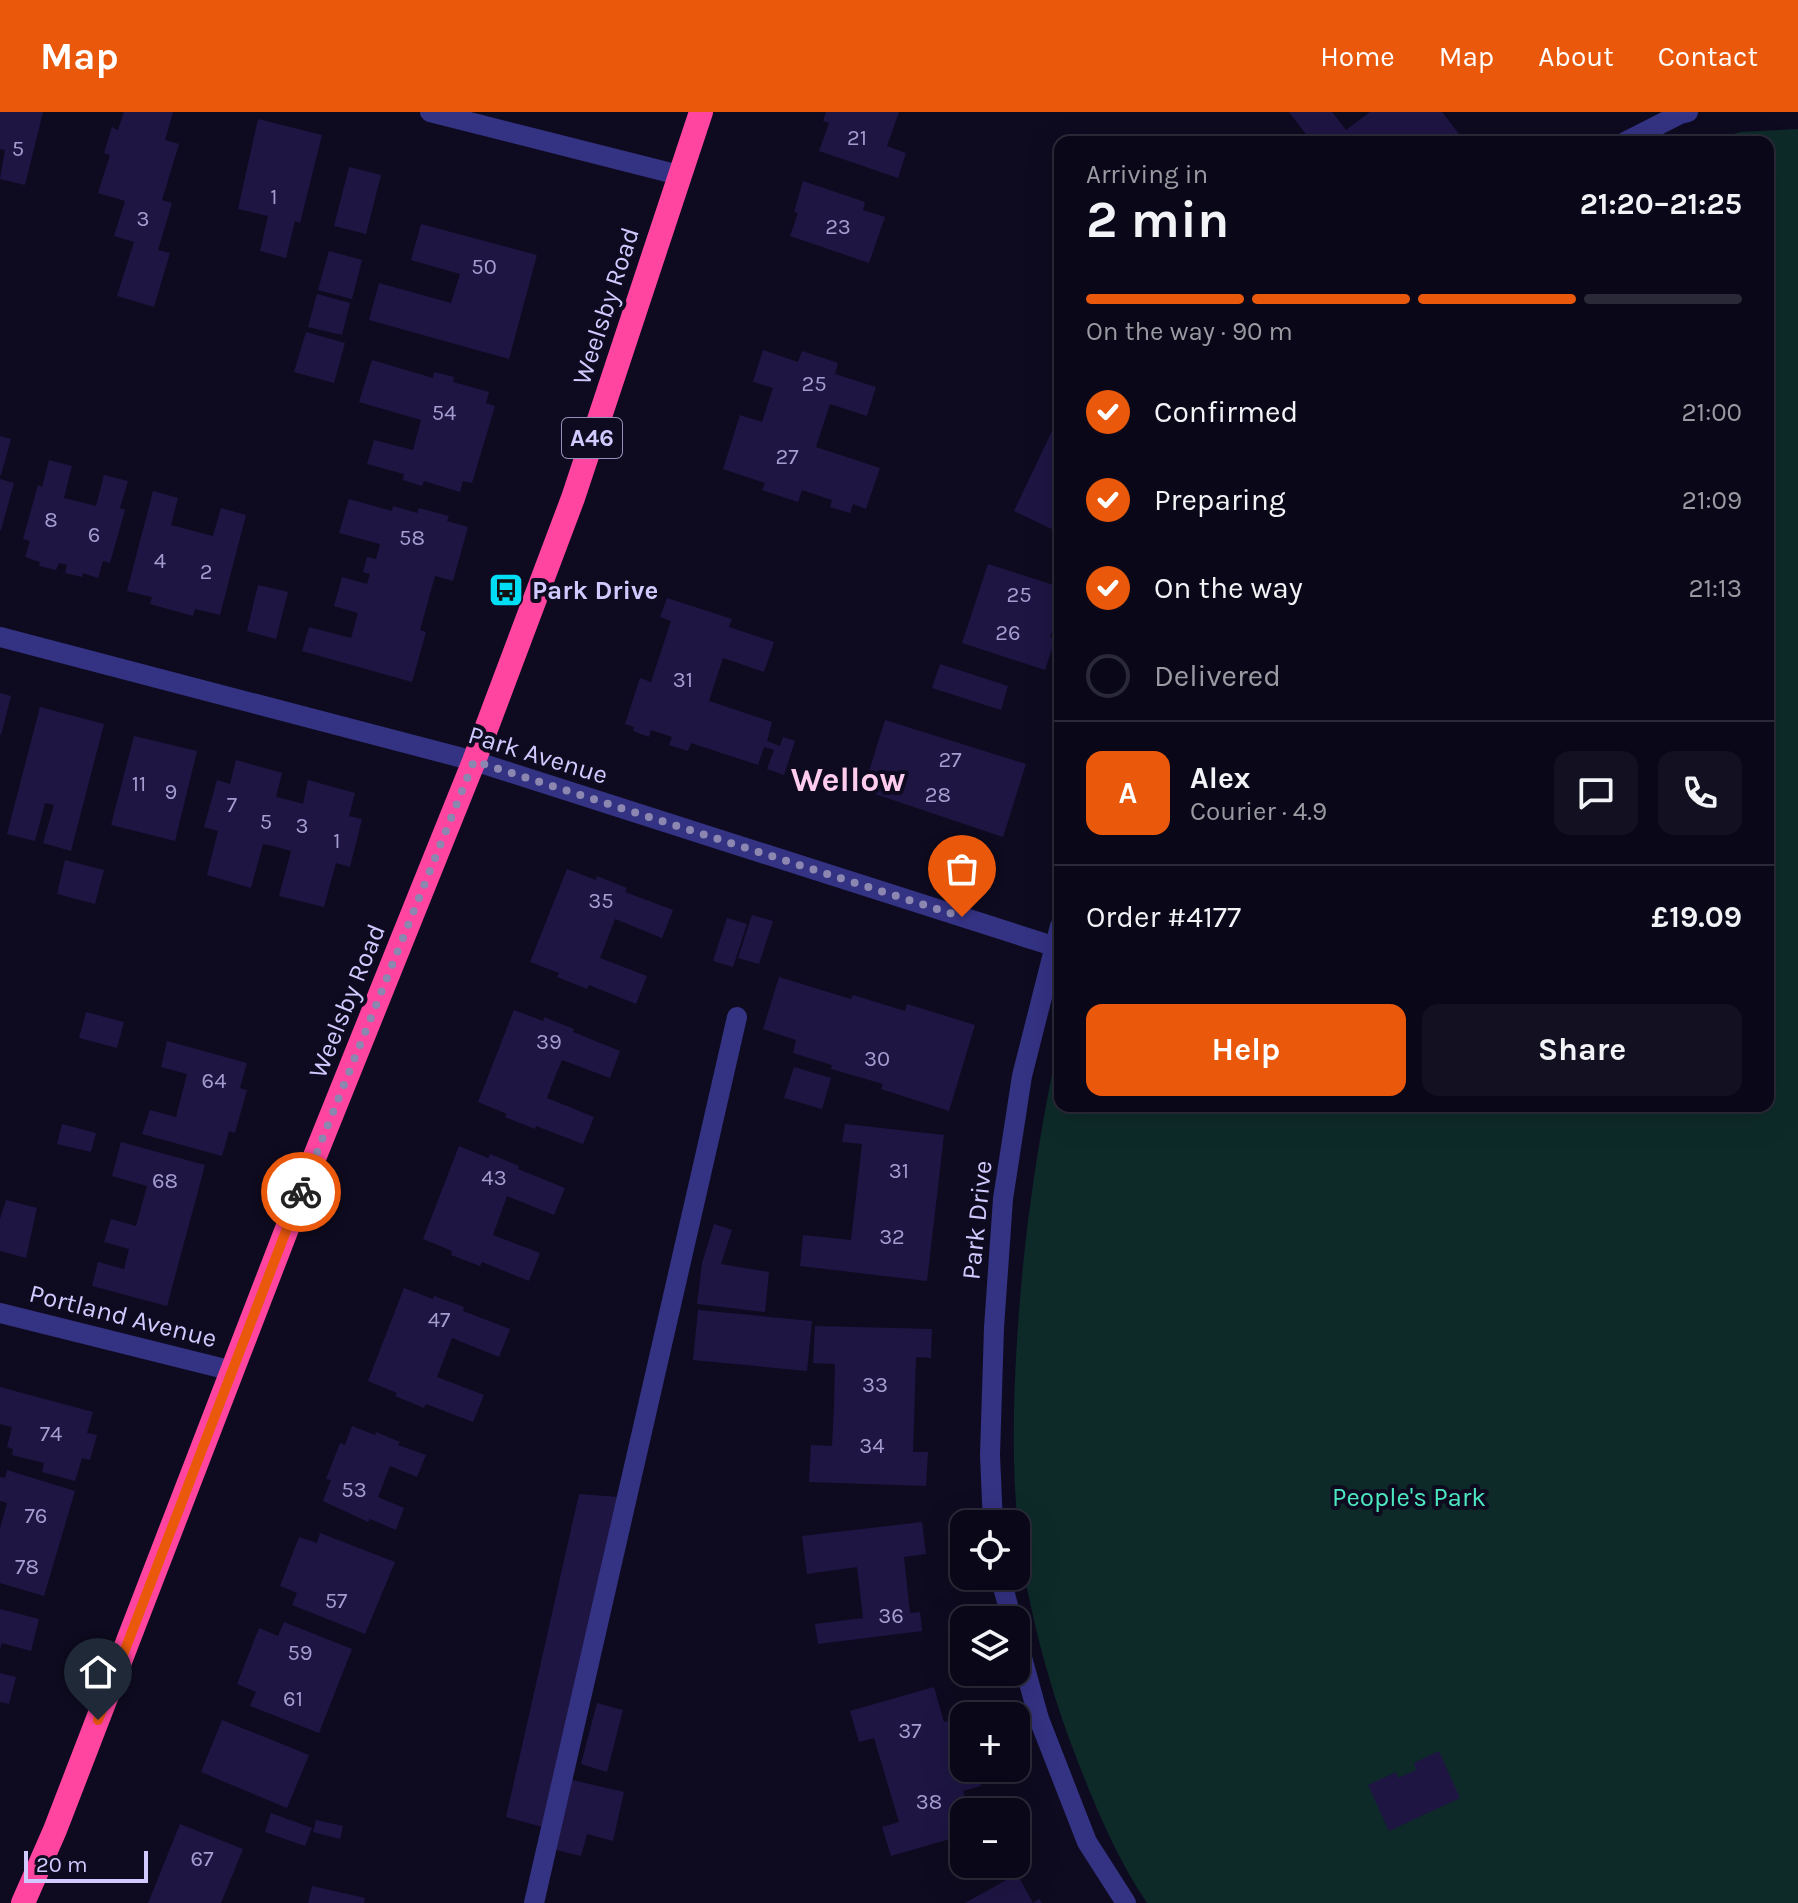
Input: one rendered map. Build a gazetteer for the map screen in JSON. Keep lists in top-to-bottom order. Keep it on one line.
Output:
{"streets":{"highway":["Weelsby Road","A46"],"street":["Park Avenue","Park Drive","Portland Avenue"]},"crossings":[["Weelsby Road","Park Avenue"],["Weelsby Road","Portland Avenue"],["Park Avenue","Park Drive"]],"districts":["Wellow"],"parks":["People's Park"],"places":{"bus stop":["Park Drive"]},"house_numbers":["21","5","1","3","23","50","25","54","27","8","6","58","4","2","25","26","31","27","11","9","28","7","5","3","1","35","39","30","64","31","43","68","32","47","33","74","34","53","76","78","57","36","59","61","37","38","67"],"scale_bar":"20 m","page":{"header":"Map","nav":["Home","Map","About","Contact"],"heading":["2 min","Arriving in","21:20–21:25"],"panel":["Alex","Courier · 4.9","Order #4177","£19.09"],"bar":"On the way · 90 m","list":[["Confirmed","21:00"],["Preparing","21:09"],["On the way","21:13"],"Delivered"],"round":"A","buttons":["Help","Share"],"map_buttons":["+","−"],"scale":"20 m"}}
